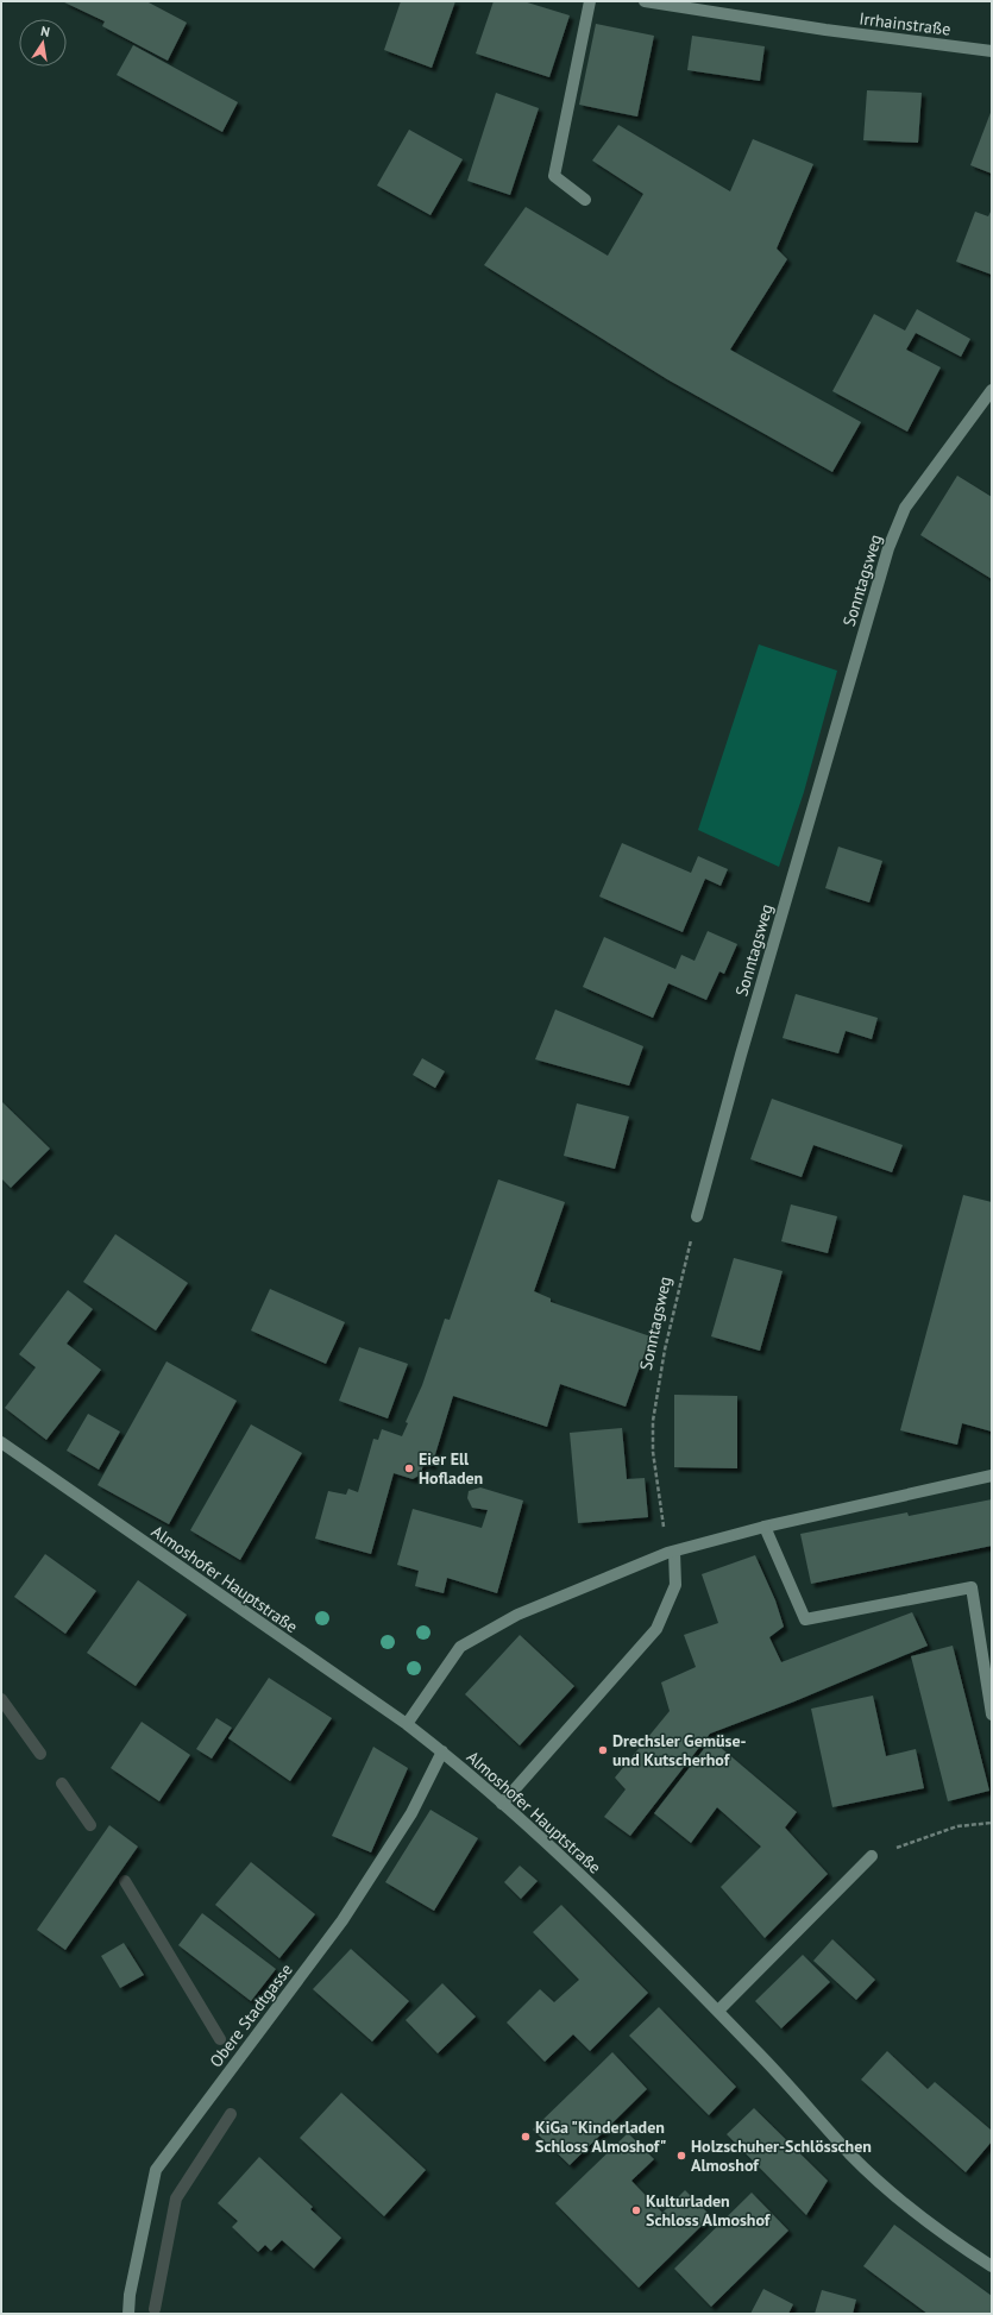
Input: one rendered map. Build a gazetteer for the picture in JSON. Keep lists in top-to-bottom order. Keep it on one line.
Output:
{"streets":{"street":["Irrhainstraße","Sonntagsweg","Almoshofer Hauptstraße","Obere Stadtgasse"]},"crossings":[["Almoshofer Hauptstraße","Obere Stadtgasse"]],"places":["Eier Ell Hofladen","Drechsler Gemüse- und Kutscherhof","KiGa \"Kinderladen Schloss Almoshof\"","Holzschuher-Schlösschen Almoshof","Kulturladen Schloss Almoshof"],"north":"top"}
